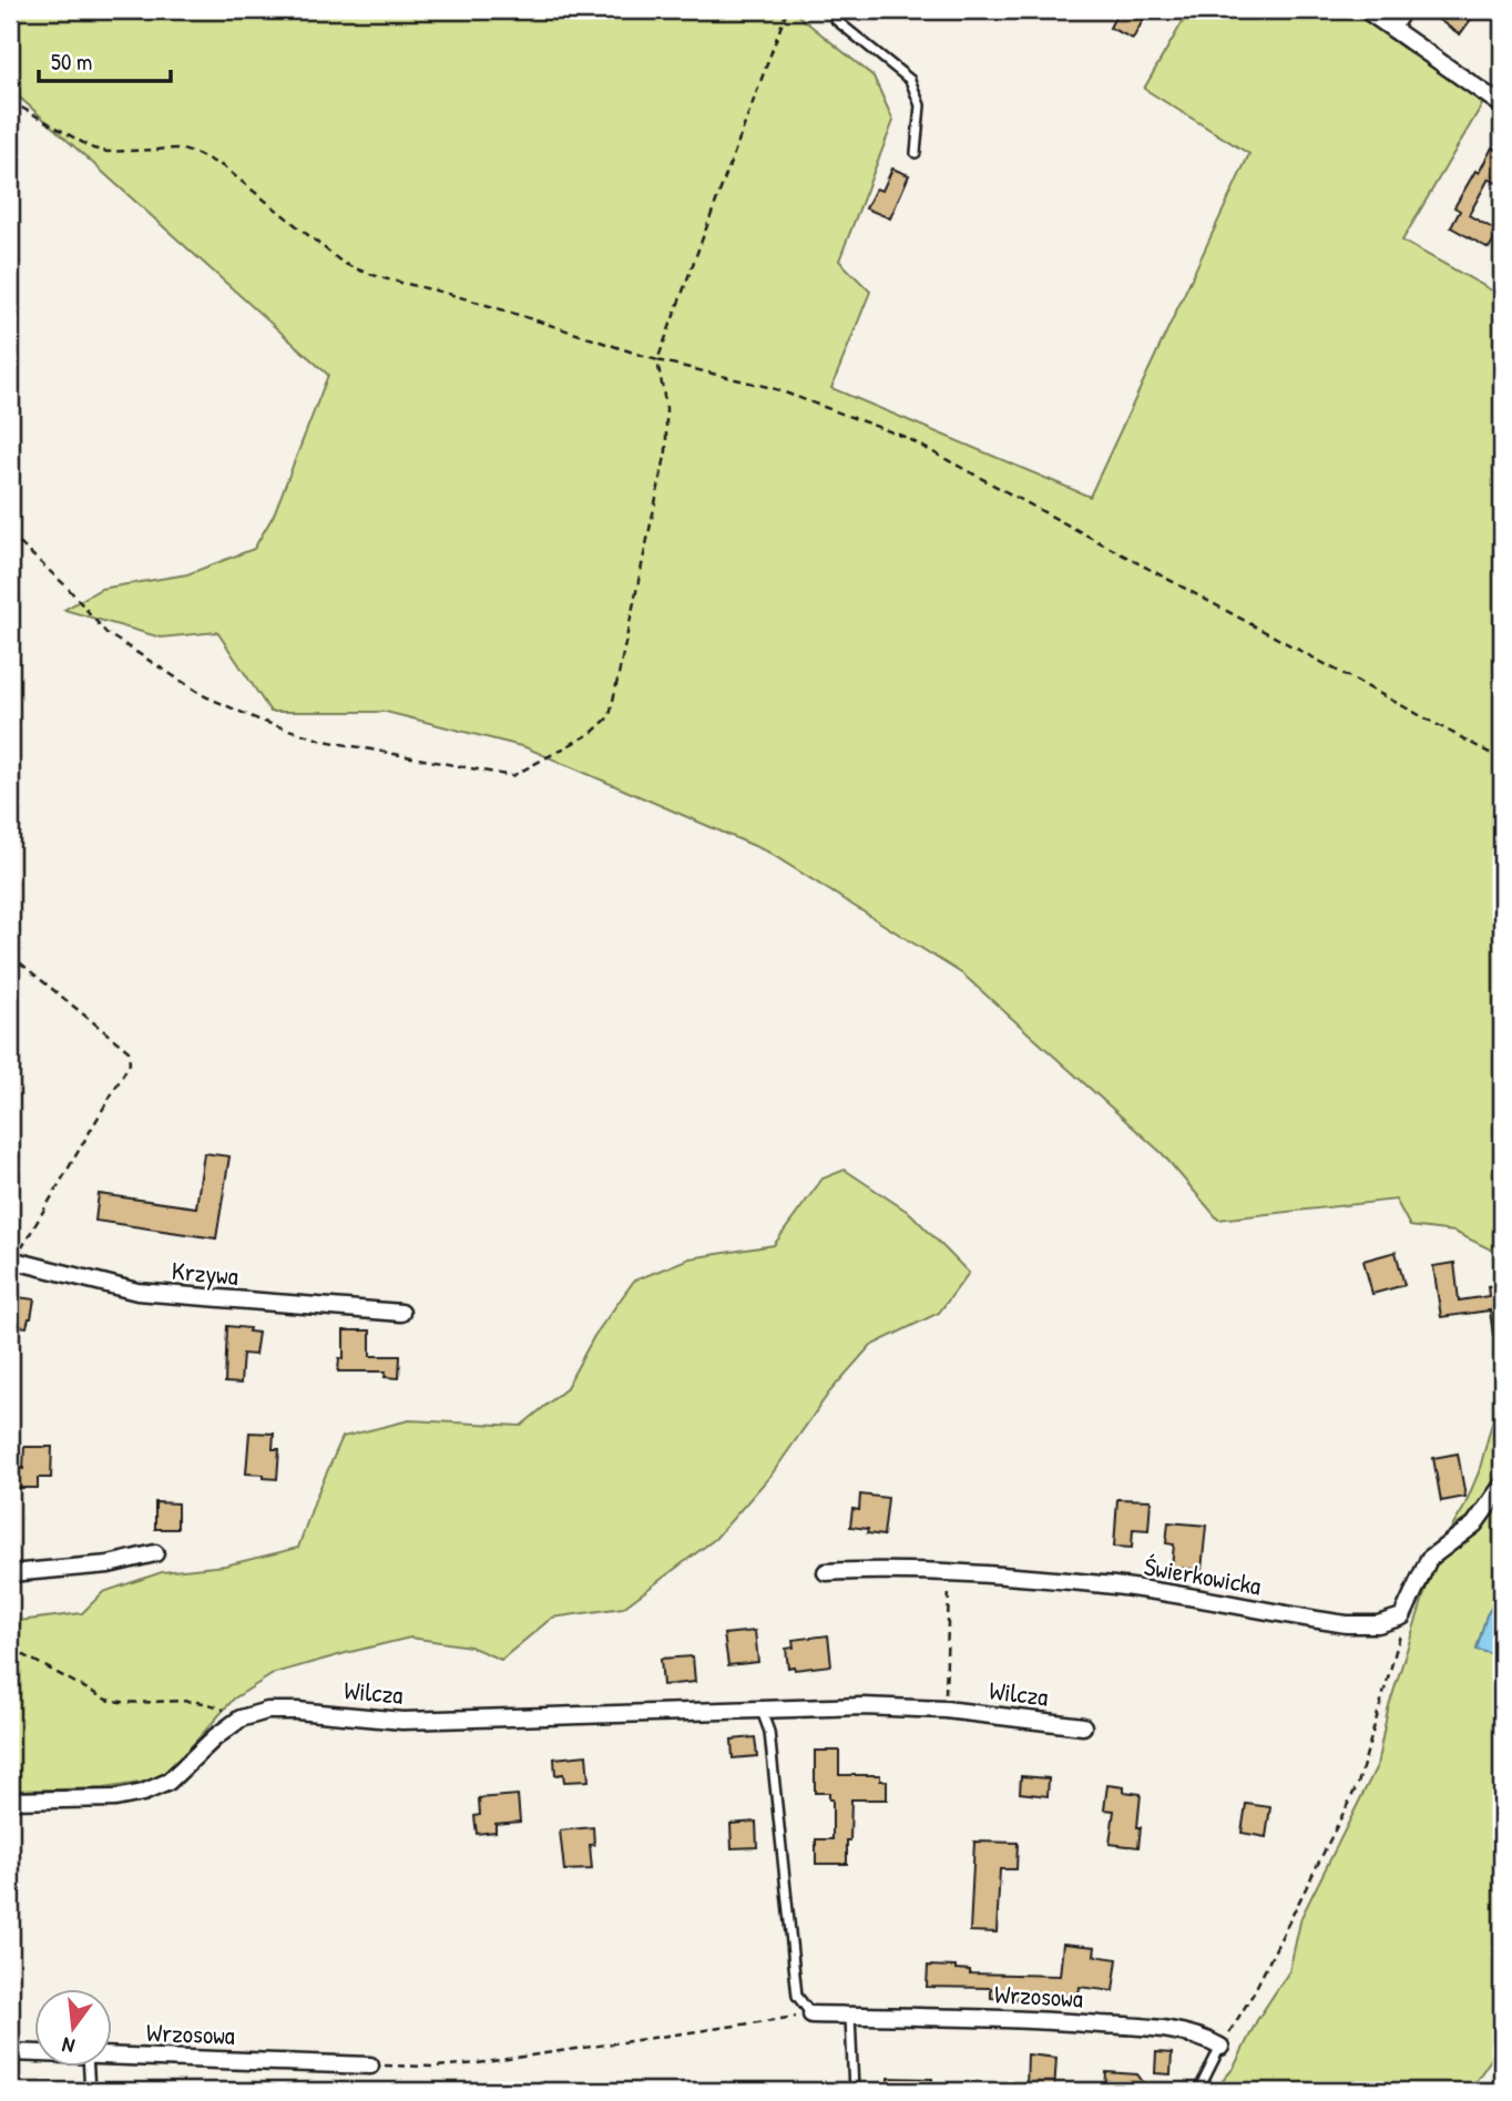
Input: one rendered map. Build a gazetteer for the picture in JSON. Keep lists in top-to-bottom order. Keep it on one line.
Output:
{"streets":{"street":["Krzywa","Świerkowicka","Wilcza","Wrzosowa"]},"scale_bar":"50 m","north":"bottom"}
